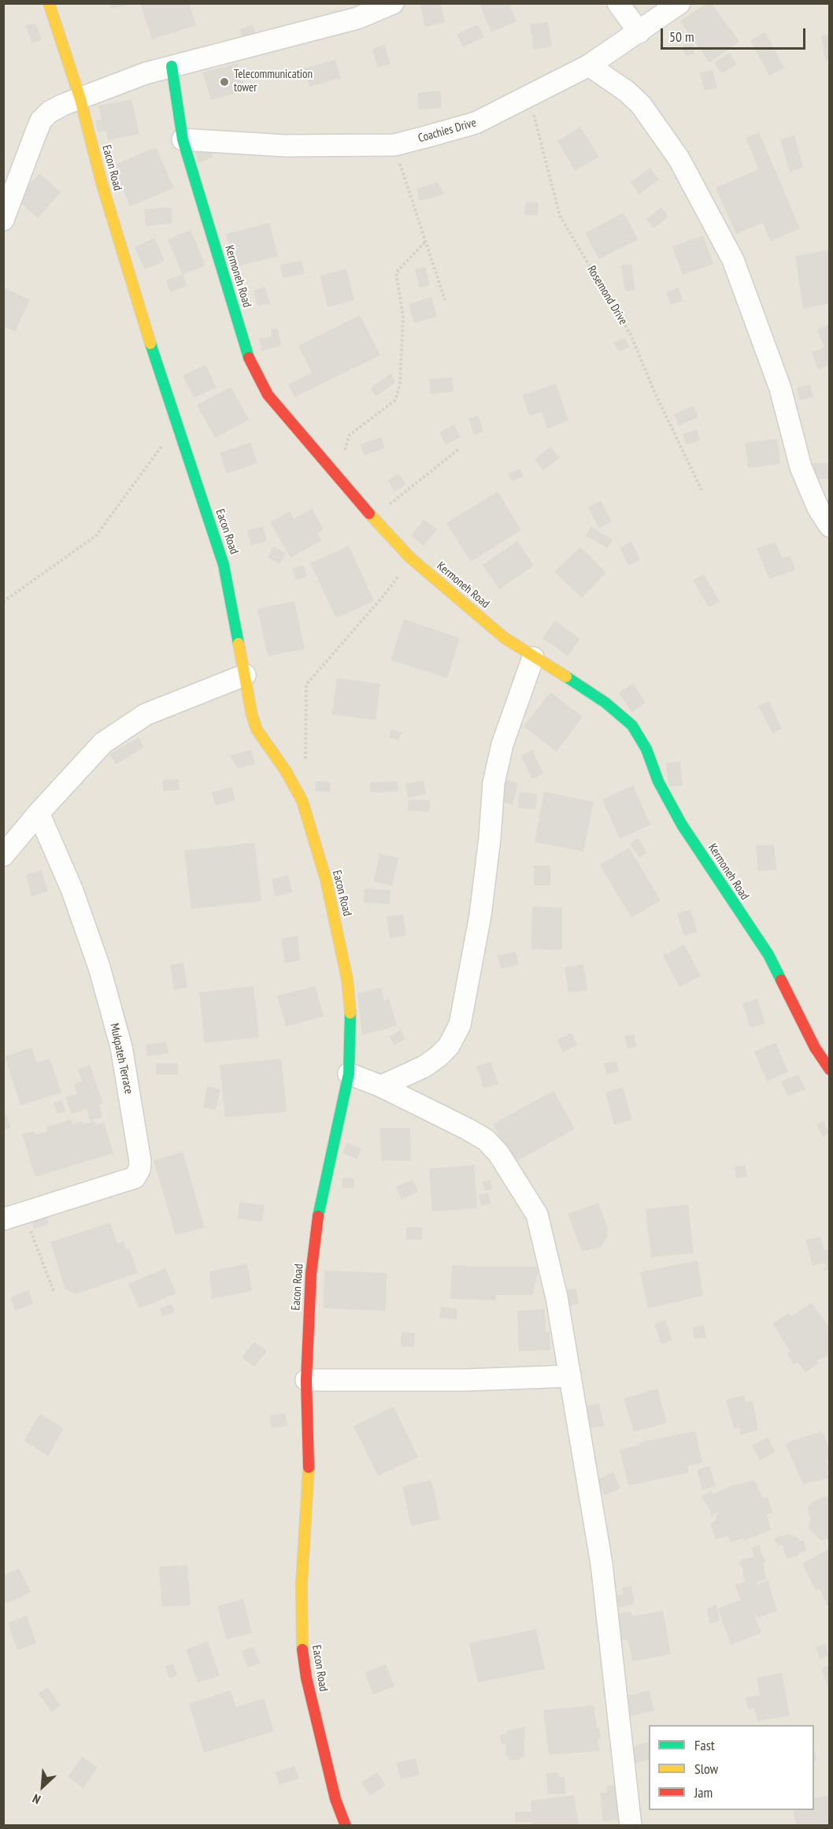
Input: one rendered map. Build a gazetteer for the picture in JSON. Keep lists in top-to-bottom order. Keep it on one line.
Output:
{"streets":{"street":["Coachies Drive","Eacon Road","Kermoneh Road","Mukpateh Terrace"],"path":["Rosemond Drive"]},"crossings":[["Coachies Drive","Kermoneh Road"],["Coachies Drive","Rosemond Drive"]],"places":["Telecommunication tower"],"legend":["Fast","Slow","Jam"],"scale_bar":"50 m","north":"bottom left"}
